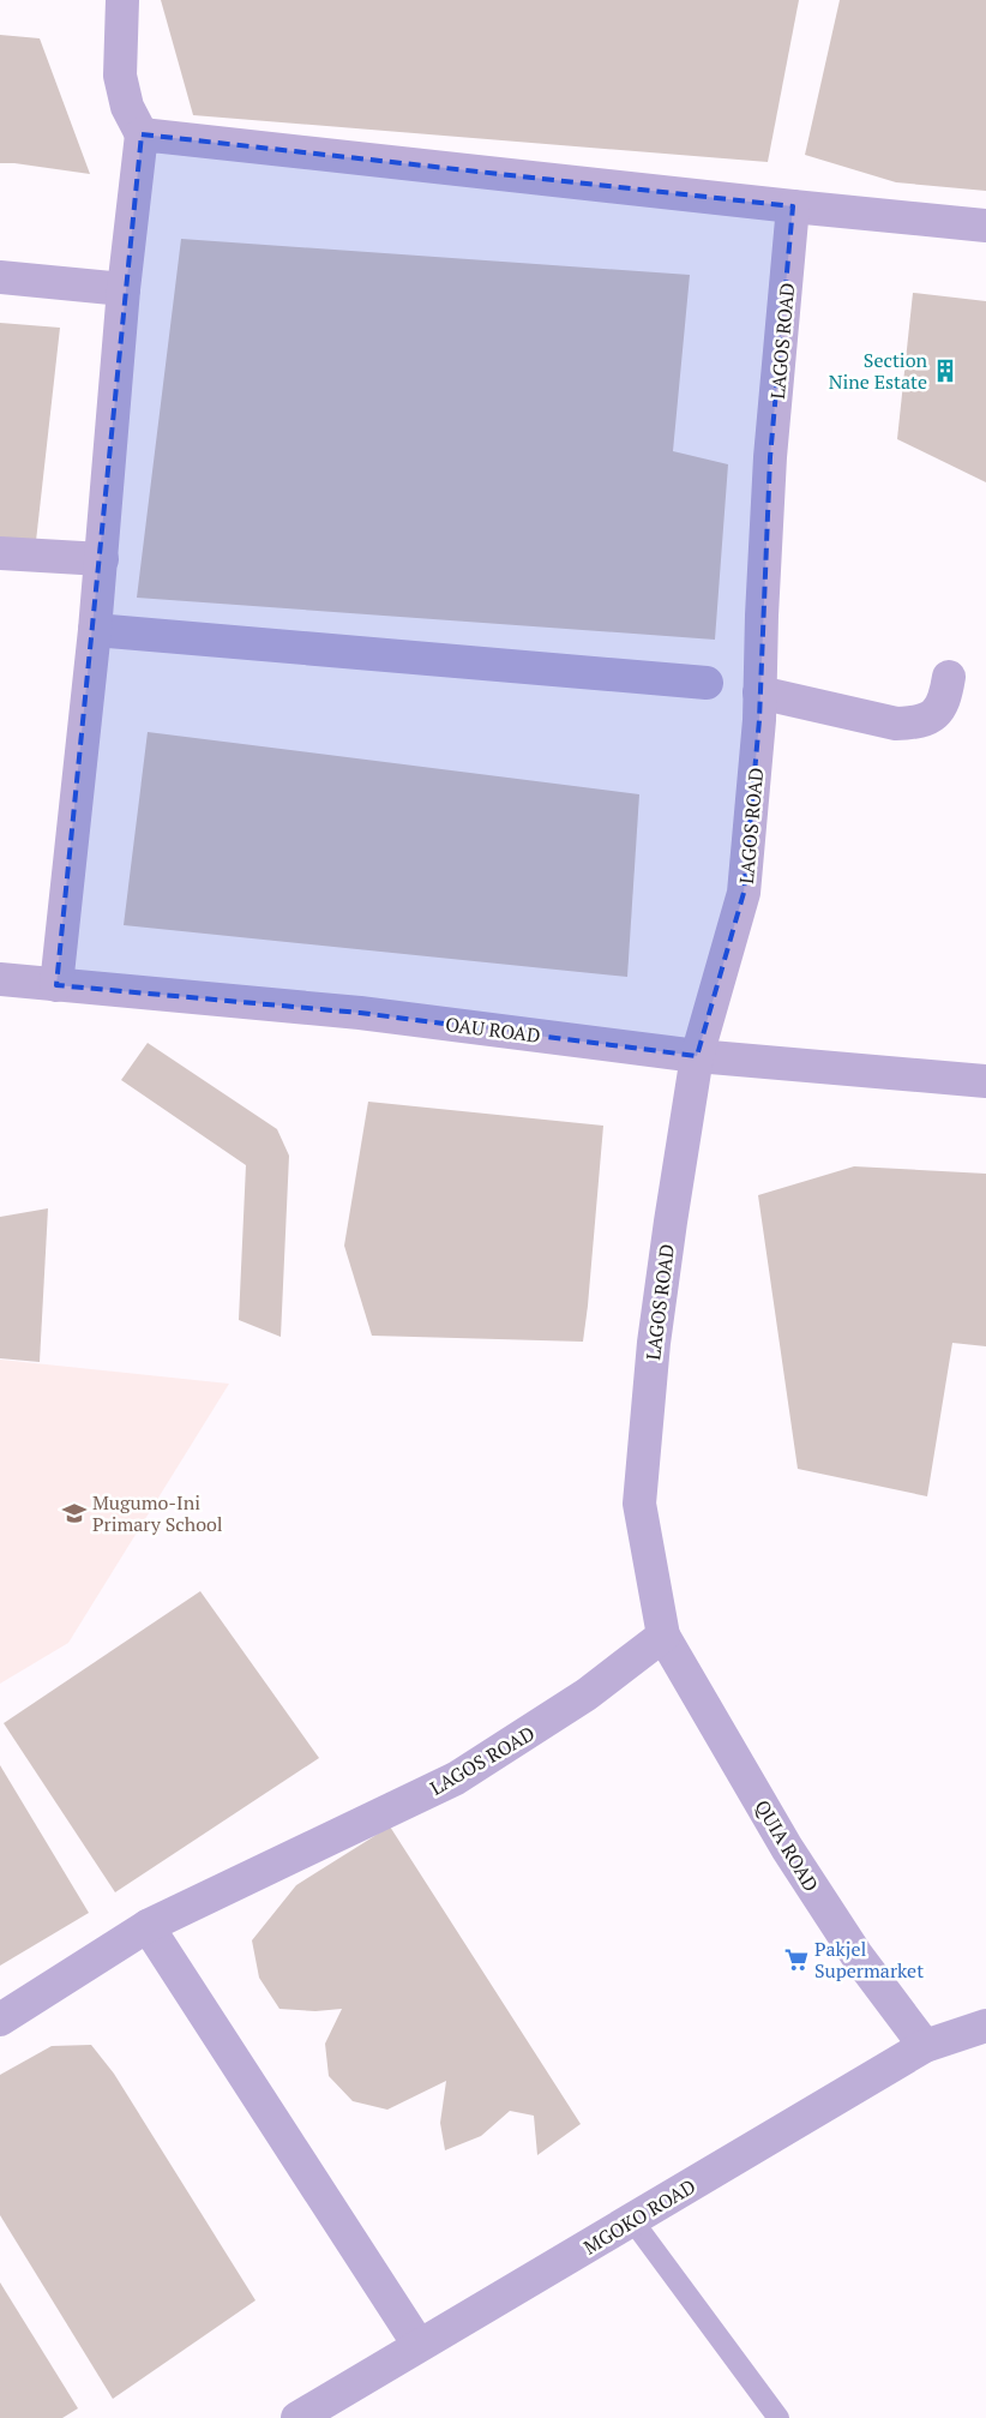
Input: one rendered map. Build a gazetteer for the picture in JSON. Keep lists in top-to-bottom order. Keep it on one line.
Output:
{"streets":{"street":["LAGOS ROAD","OAU ROAD","QUIA ROAD","MGOKO ROAD"]},"crossings":[["LAGOS ROAD","OAU ROAD"],["LAGOS ROAD","QUIA ROAD"],["QUIA ROAD","MGOKO ROAD"]],"places":{"building":["Section Nine Estate"],"school or university":["Mugumo-Ini Primary School"],"supermarket":["Pakjel Supermarket"]}}
